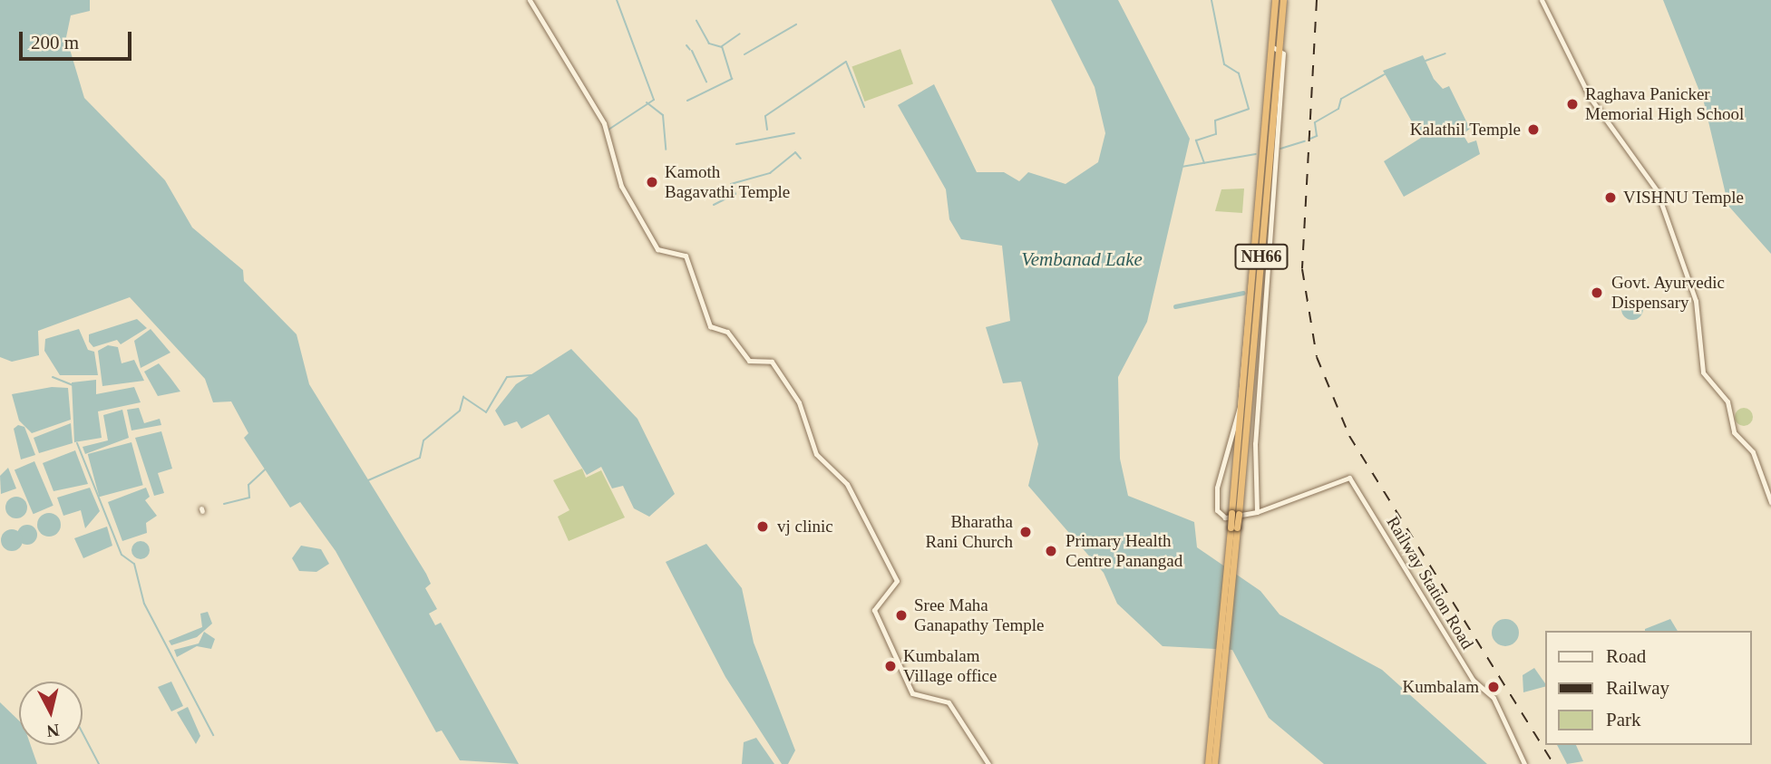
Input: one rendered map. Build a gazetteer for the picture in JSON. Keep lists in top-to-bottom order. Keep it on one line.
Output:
{"streets":{"highway":["NH66"],"main road":["Railway Station Road"]},"water":["Vembanad Lake"],"places":["Raghava Panicker Memorial High School","Kalathil Temple","Kamoth Bagavathi Temple","VISHNU Temple","Govt. Ayurvedic Dispensary","vj clinic","Bharatha Rani Church","Primary Health Centre Panangad","Sree Maha Ganapathy Temple","Kumbalam Village office","Kumbalam"],"legend":["Road","Railway","Park"],"scale_bar":"200 m","north":"bottom"}
